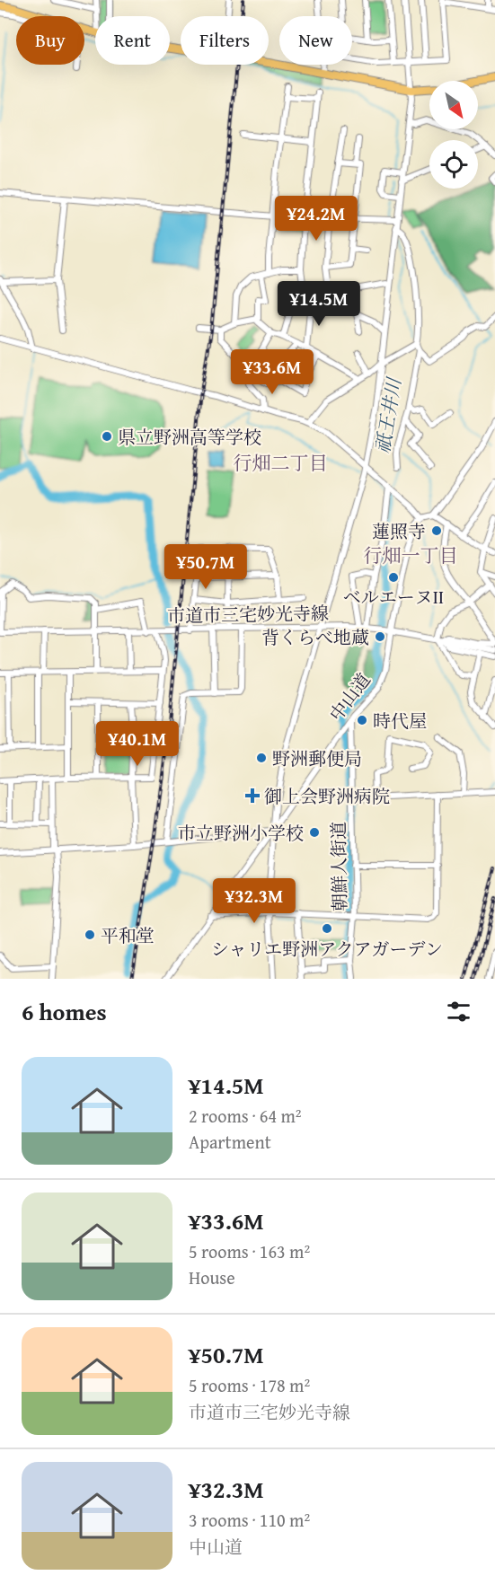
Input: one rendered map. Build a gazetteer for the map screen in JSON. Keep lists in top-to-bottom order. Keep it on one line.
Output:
{"streets":{"street":["市道市三宅妙光寺線","中山道","朝鮮人街道"]},"crossings":[["市道市三宅妙光寺線","中山道"],["中山道","朝鮮人街道"]],"districts":["行畑二丁目","行畑一丁目"],"water":["祇王井川"],"places":{"other":["県立野洲高等学校","蓮照寺","ベルエーヌⅡ","背くらべ地蔵","時代屋","野洲郵便局","市立野洲小学校","シャリエ野洲アクアガーデン","平和堂"],"health":["御上会野洲病院"]},"north":"bottom right","page":{"chip":["Buy","Rent","Filters","New"],"price":["¥24.2M","¥14.5M","¥33.6M","¥50.7M","¥40.1M","¥32.3M"],"heading":"6 homes","list":[{"name":"¥14.5M","note":"2 rooms · 64 m² · Apartment"},{"name":"¥33.6M","note":"5 rooms · 163 m² · House"},{"name":"¥50.7M","note":"5 rooms · 178 m² · 市道市三宅妙光寺線"},{"name":"¥32.3M","note":"3 rooms · 110 m² · 中山道"}]}}
